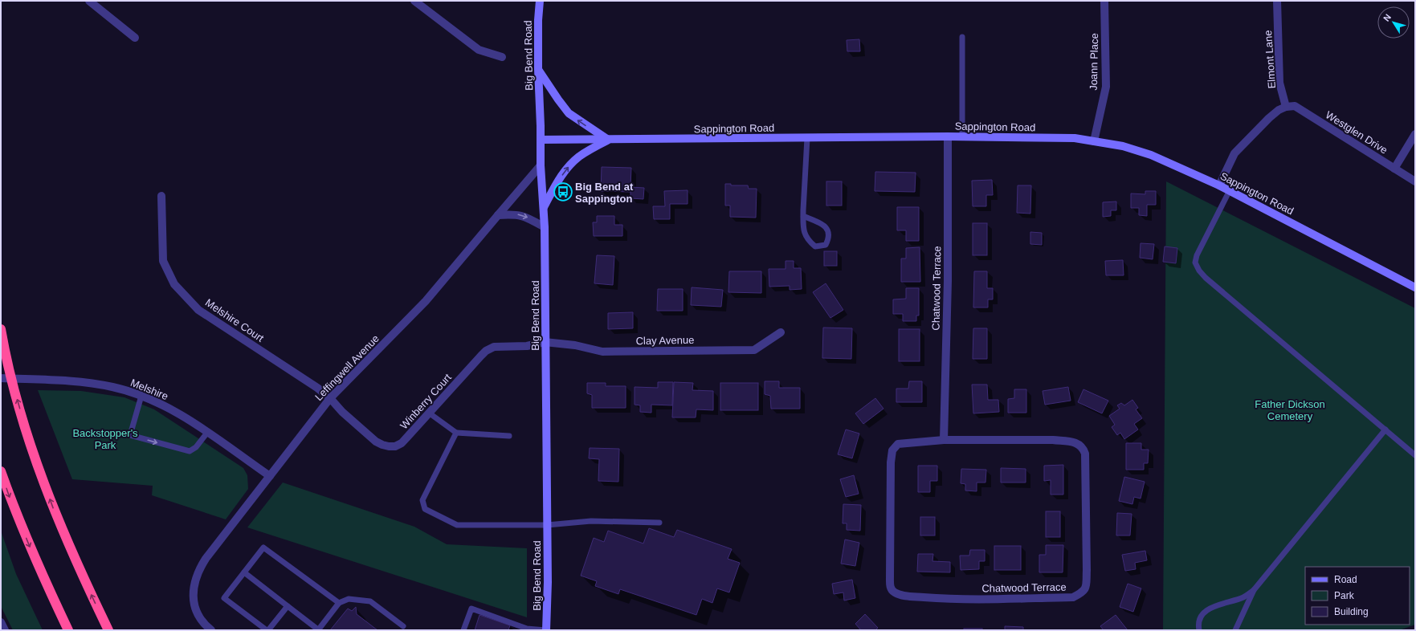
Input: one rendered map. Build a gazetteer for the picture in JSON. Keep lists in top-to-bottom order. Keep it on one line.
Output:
{"streets":{"main road":["Big Bend Road","Sappington Road"],"street":["Elmont Lane","Joann Place","Westglen Drive","Chatwood Terrace","Melshire Court","Clay Avenue","Leffingwell Avenue","Melshire","Winberry Court"]},"crossings":[["Big Bend Road","Sappington Road"],["Big Bend Road","Clay Avenue"],["Big Bend Road","Leffingwell Avenue"],["Big Bend Road","Winberry Court"],["Elmont Lane","Westglen Drive"],["Joann Place","Sappington Road"],["Sappington Road","Chatwood Terrace"],["Melshire Court","Leffingwell Avenue"],["Melshire Court","Winberry Court"],["Clay Avenue","Winberry Court"],["Leffingwell Avenue","Melshire"],["Leffingwell Avenue","Winberry Court"]],"parks":["Father Dickson Cemetery","Backstopper's Park"],"places":{"bus stop":["Big Bend at Sappington"]},"legend":["Road","Park","Building"],"north":"top left"}
